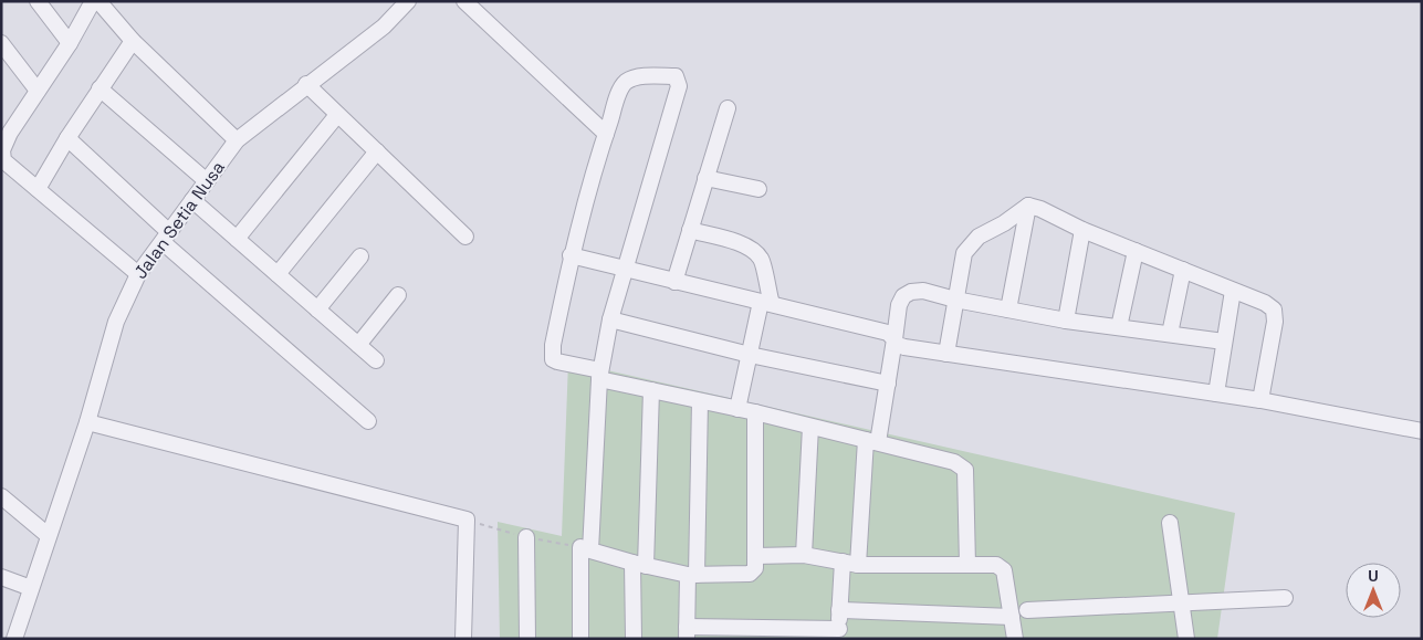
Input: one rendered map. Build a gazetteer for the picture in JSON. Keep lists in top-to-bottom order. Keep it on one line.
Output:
{"streets":{"street":["Jalan Setia Nusa"]},"north":"top"}
